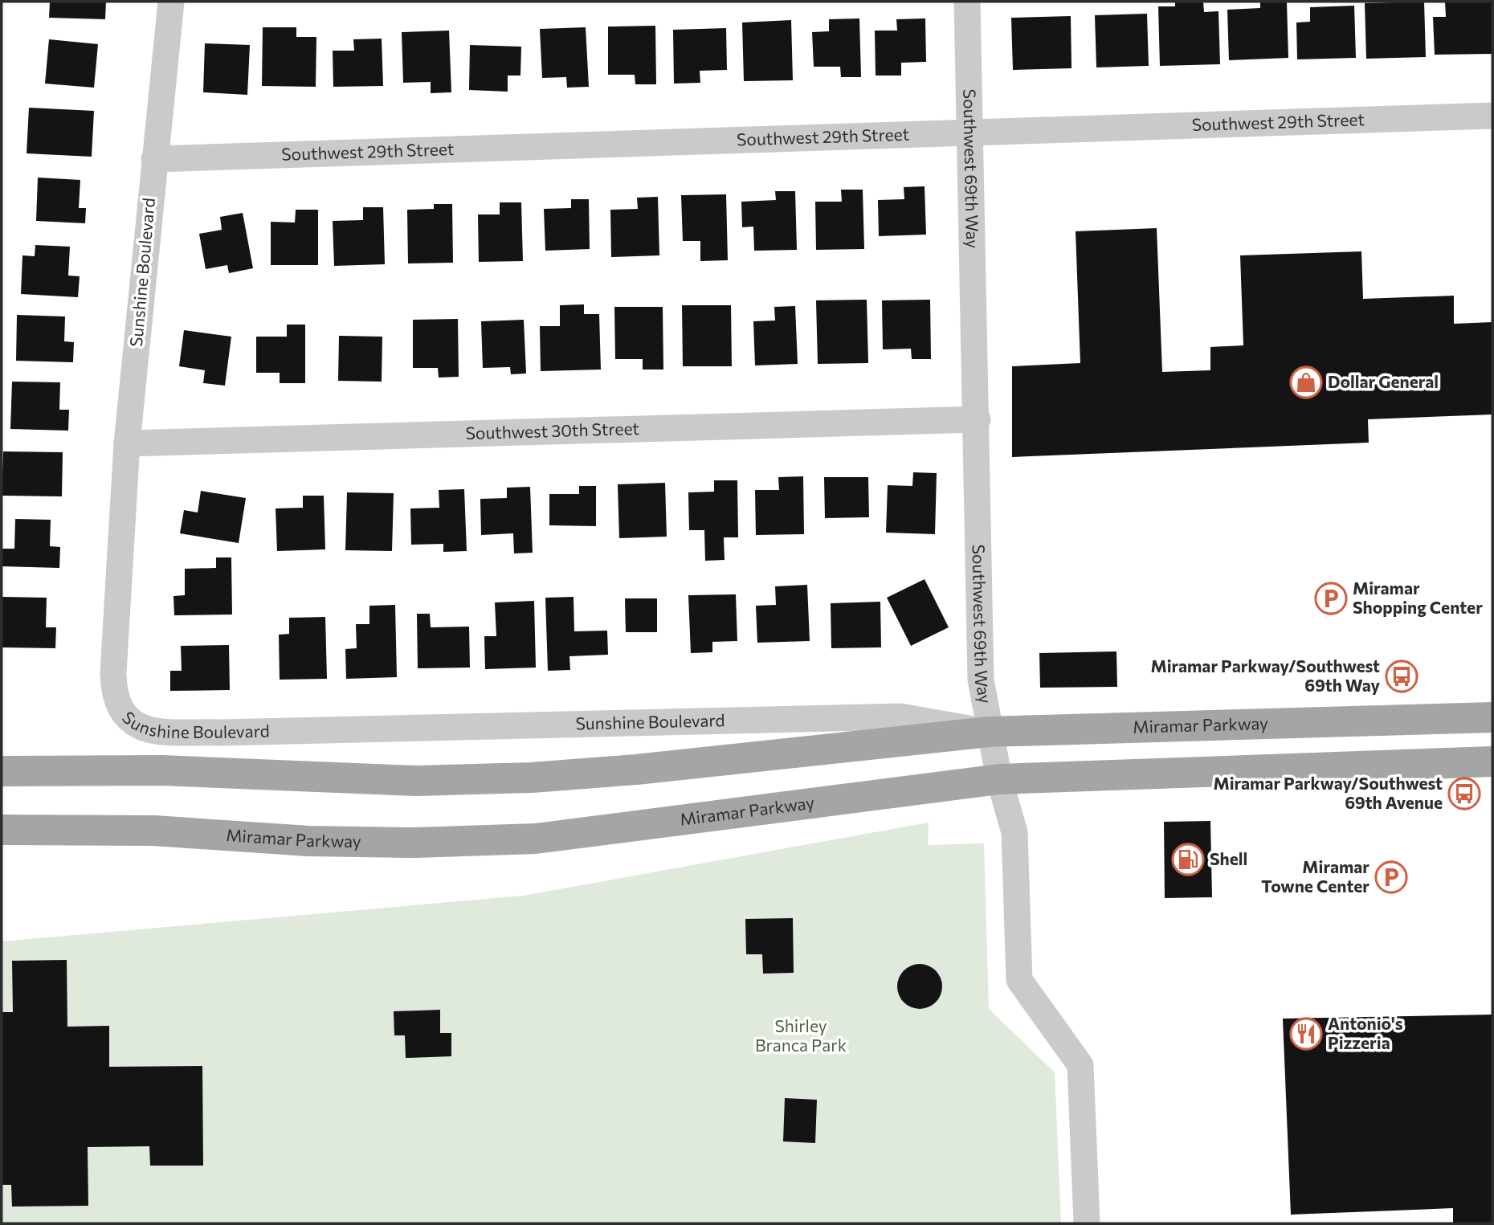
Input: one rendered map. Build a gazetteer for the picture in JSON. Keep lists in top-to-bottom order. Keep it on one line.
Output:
{"streets":{"main road":["Miramar Parkway"],"street":["Southwest 29th Street","Southwest 69th Way","Sunshine Boulevard","Southwest 30th Street"]},"crossings":[["Southwest 29th Street","Southwest 69th Way"],["Southwest 29th Street","Sunshine Boulevard"],["Southwest 69th Way","Sunshine Boulevard"],["Southwest 69th Way","Southwest 30th Street"],["Southwest 69th Way","Miramar Parkway"],["Sunshine Boulevard","Southwest 30th Street"],["Sunshine Boulevard","Miramar Parkway"]],"parks":["Shirley Branca Park"],"places":{"shop":["Dollar General"],"parking":["Miramar Shopping Center","Miramar Towne Center"],"bus stop":["Miramar Parkway/Southwest 69th Way","Miramar Parkway/Southwest 69th Avenue"],"fuel station":["Shell"],"restaurant":["Antonio's Pizzeria"]}}
